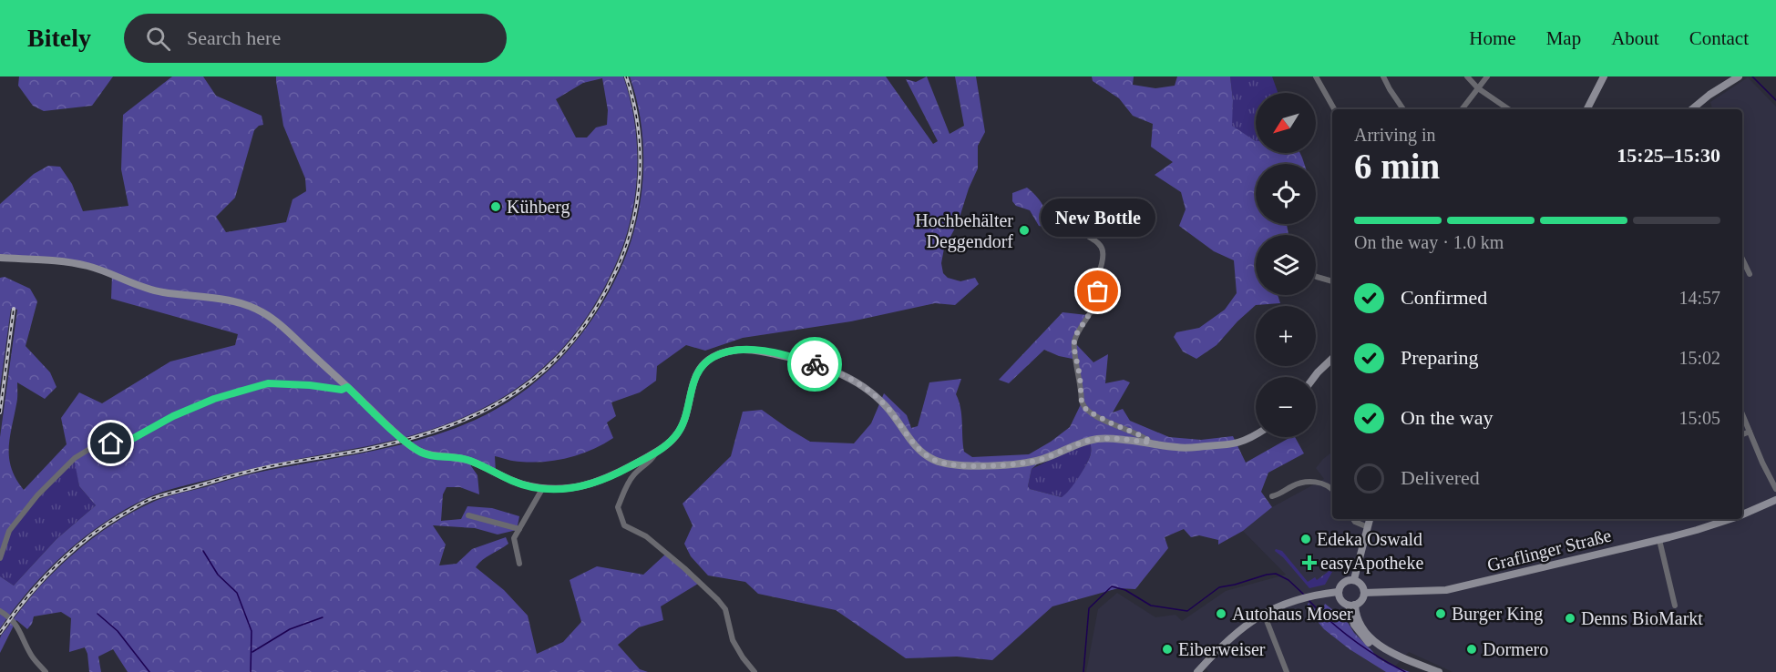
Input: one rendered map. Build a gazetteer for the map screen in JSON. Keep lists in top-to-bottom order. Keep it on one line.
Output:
{"streets":{"street":["Graflinger Straße"]},"places":{"other":["Kühberg","Hochbehälter Deggendorf","New Bottle","Edeka Oswald","Autohaus Moser","Burger King","Denns BioMarkt","Eiberweiser","Dormero"],"health":["easyApotheke"]},"north":"bottom left","page":{"header":"Bitely","search":"Search here","nav":["Home","Map","About","Contact"],"map_buttons":["+","−"],"heading":["6 min","Arriving in","15:25–15:30"],"bubble":"New Bottle","bar":"On the way · 1.0 km","list":[["Confirmed","14:57"],["Preparing","15:02"],["On the way","15:05"],"Delivered"]}}
